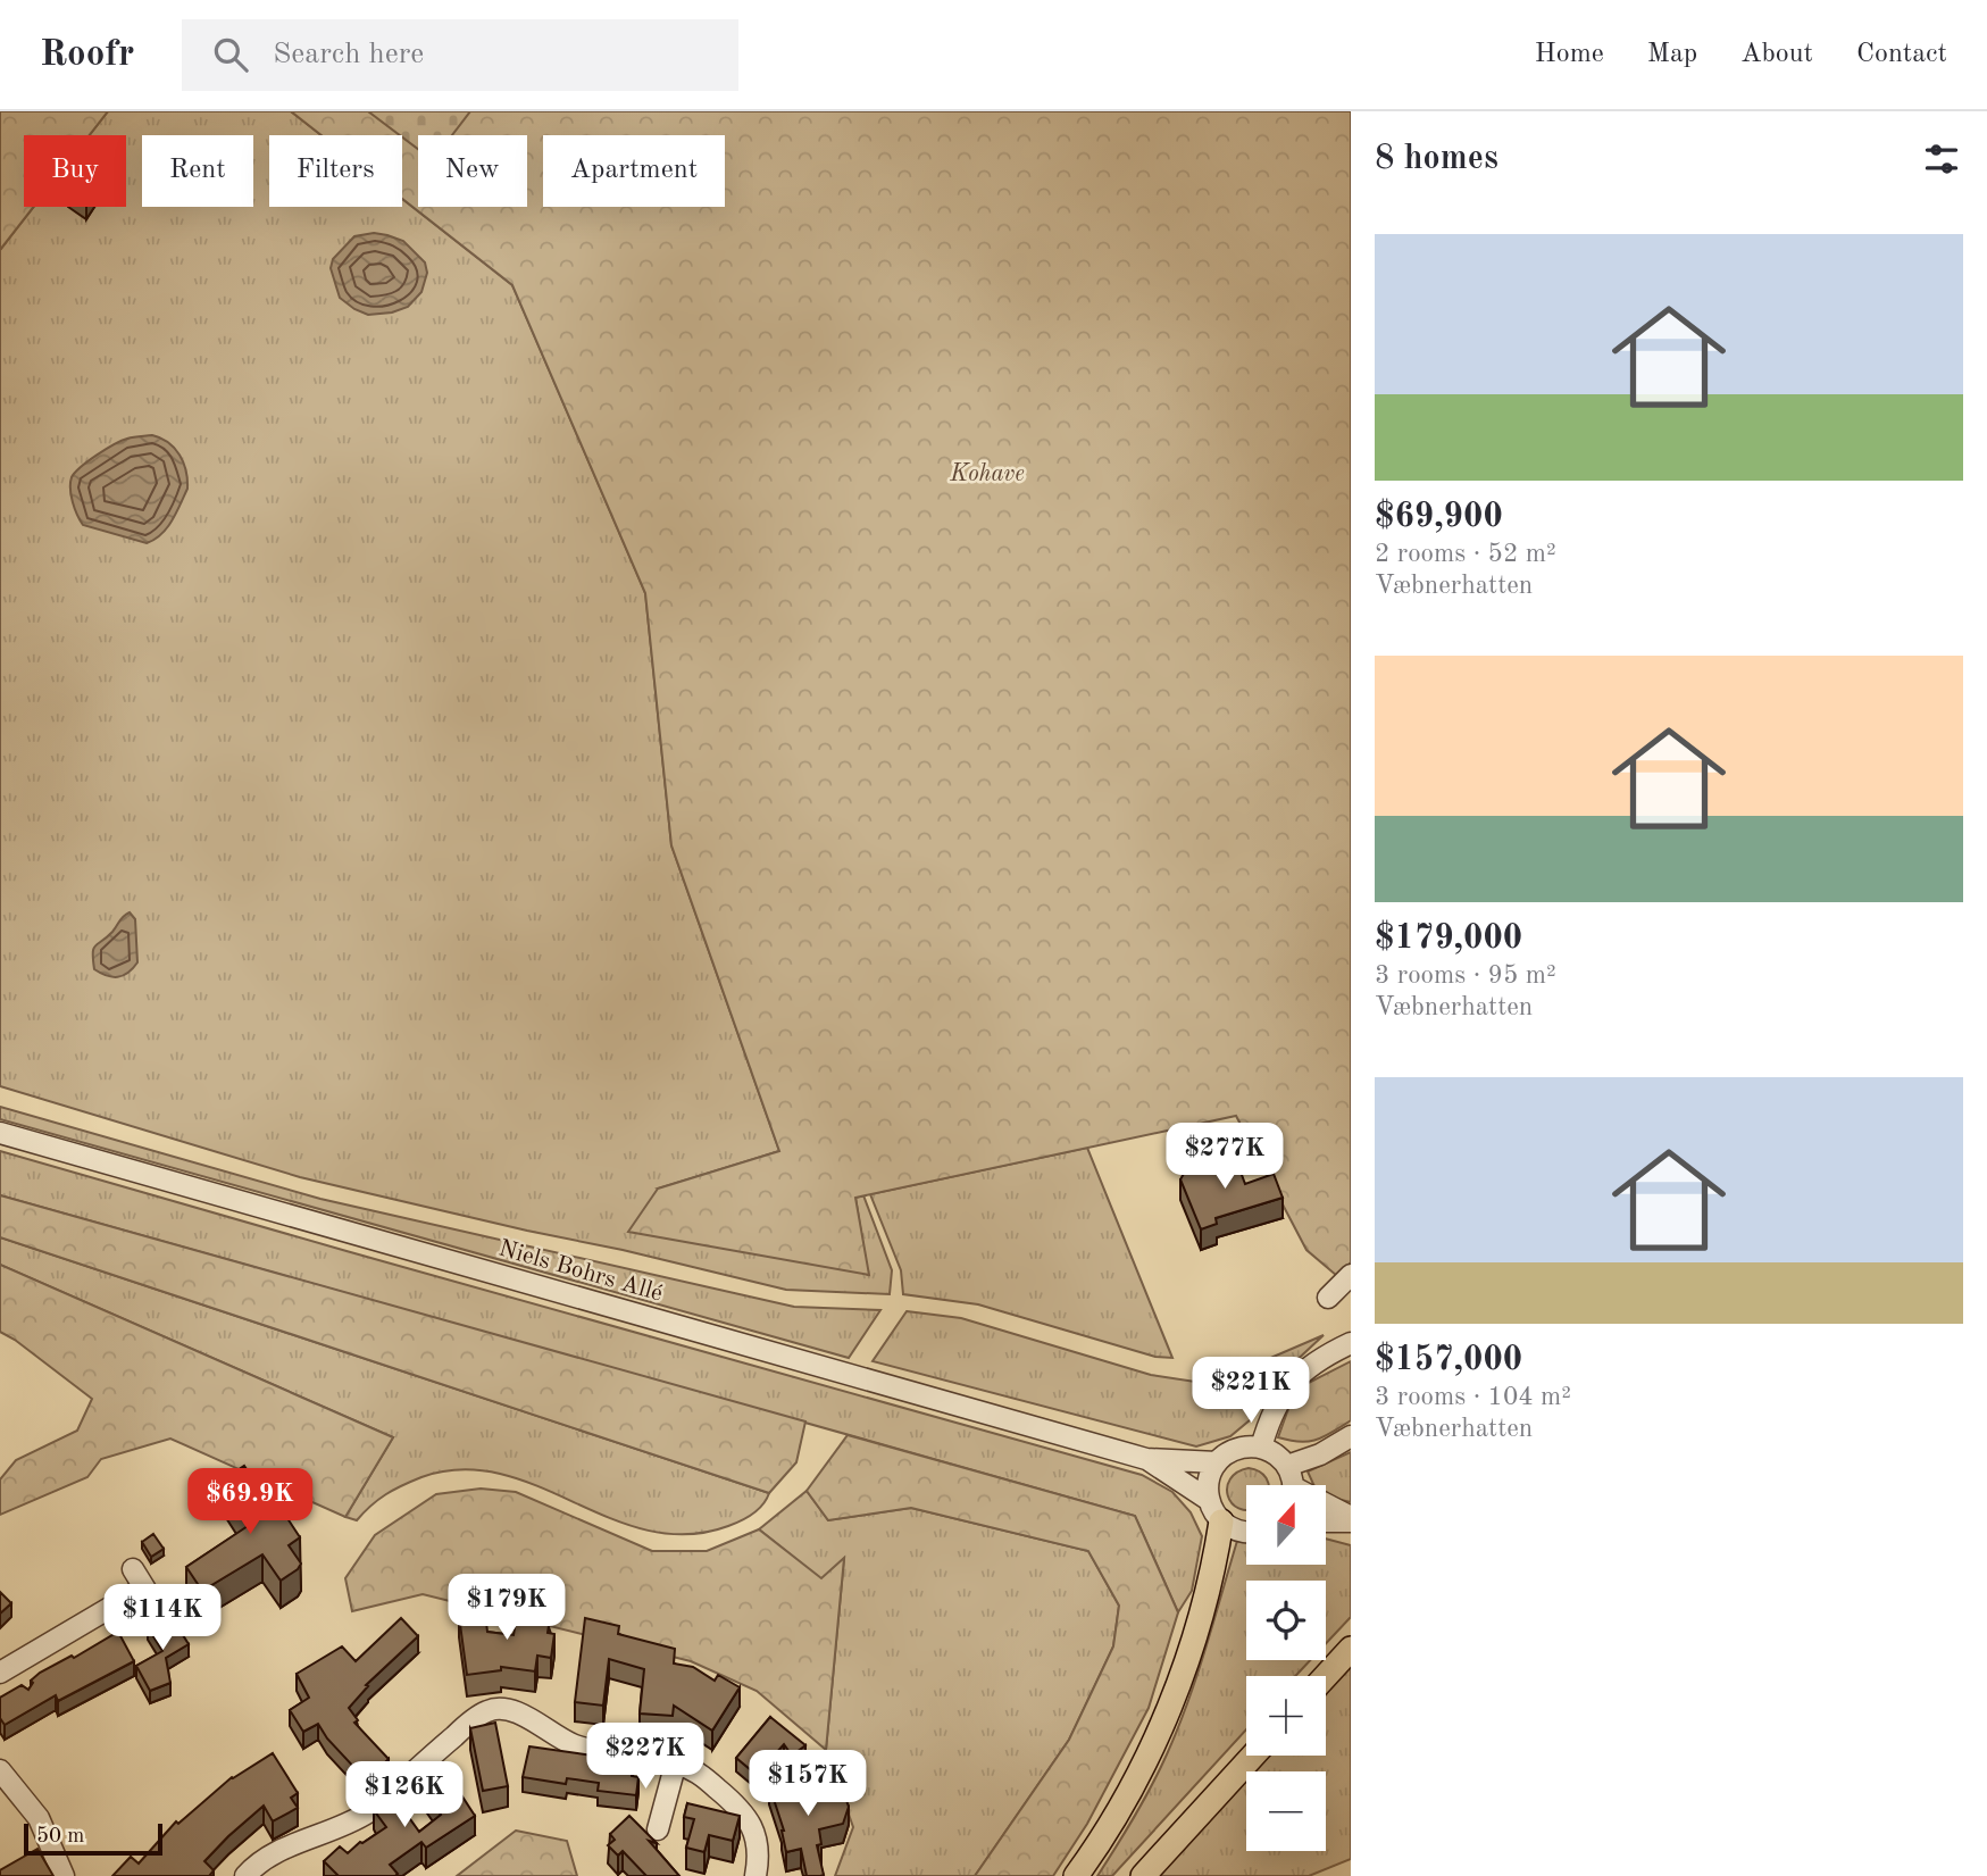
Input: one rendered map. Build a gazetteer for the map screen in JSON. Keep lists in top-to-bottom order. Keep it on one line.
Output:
{"streets":{"street":["Niels Bohrs Allé"]},"parks":["Kohave"],"scale_bar":"50 m","north":"top","page":{"header":"Roofr","search":"Search here","nav":["Home","Map","About","Contact"],"heading":"8 homes","chip":["Buy","Rent","Filters","New","Apartment"],"list":[{"name":"$69,900","note":"2 rooms · 52 m² · Væbnerhatten"},{"name":"$179,000","note":"3 rooms · 95 m² · Væbnerhatten"},{"name":"$157,000","note":"3 rooms · 104 m² · Væbnerhatten"}],"price":["$277K","$221K","$69.9K","$179K","$114K","$227K","$157K","$126K"],"map_buttons":["+","−"],"scale":"50 m"}}
